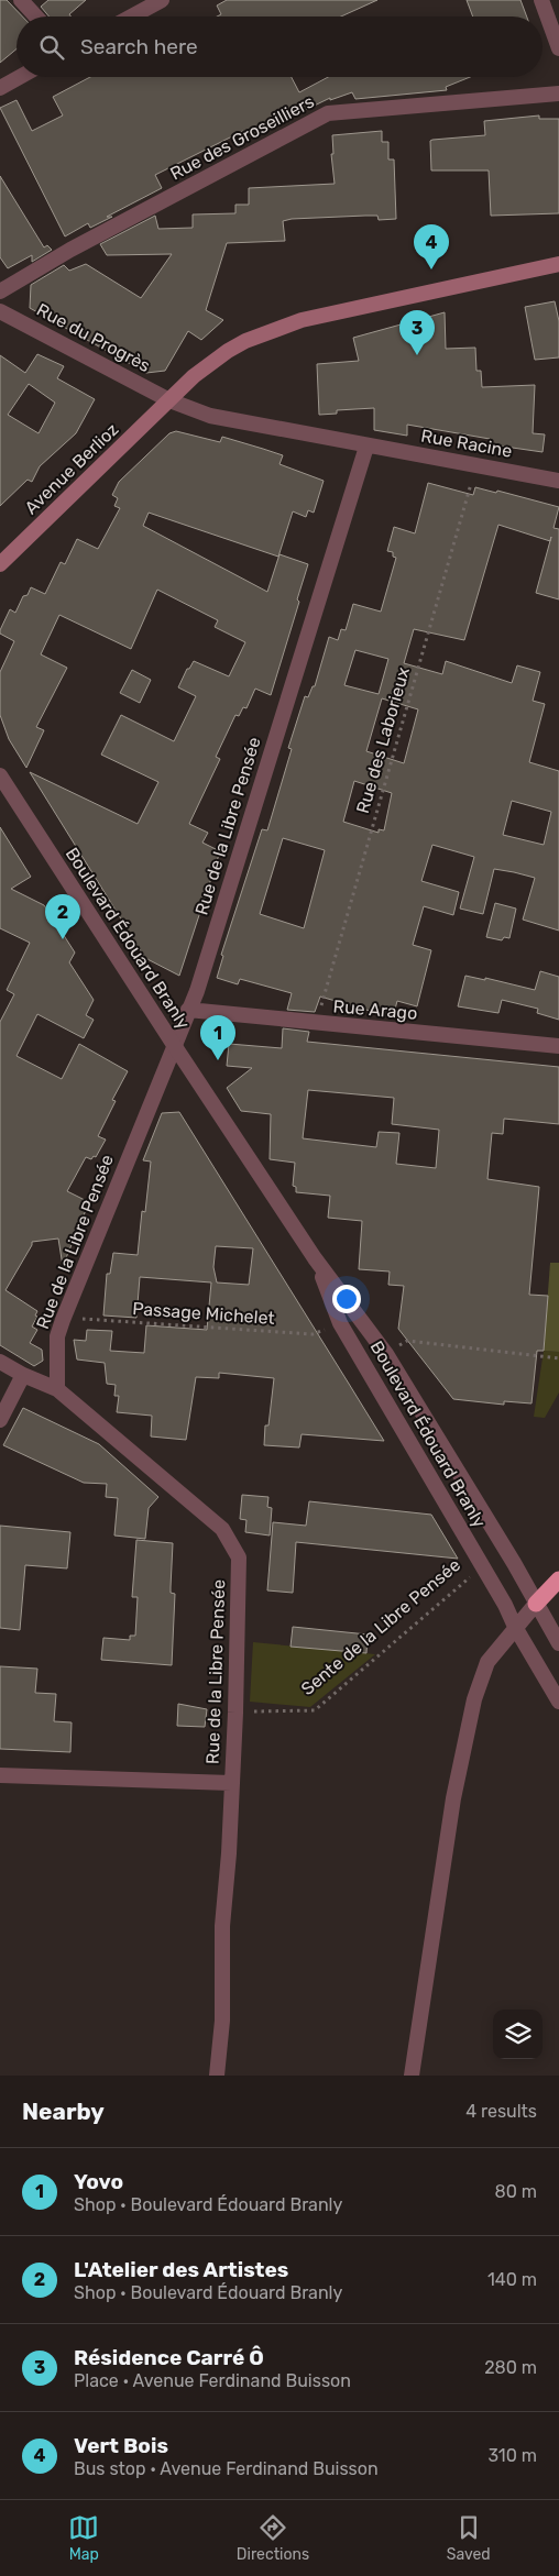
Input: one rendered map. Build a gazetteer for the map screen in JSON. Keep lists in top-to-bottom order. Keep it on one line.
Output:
{"streets":{"main road":["Avenue Berlioz"],"street":["Rue des Groseilliers","Rue du Progrès","Rue Racine","Rue de la Libre Pensée","Boulevard Édouard Branly","Rue Arago"],"path":["Rue des Laborieux","Passage Michelet","Sente de la Libre Pensée"]},"crossings":[["Rue du Progrès","Rue Racine"],["Rue du Progrès","Avenue Berlioz"],["Rue du Progrès","Rue de la Libre Pensée"],["Rue Racine","Rue des Laborieux"],["Rue Racine","Rue de la Libre Pensée"],["Rue des Laborieux","Rue Arago"],["Rue de la Libre Pensée","Boulevard Édouard Branly"],["Rue de la Libre Pensée","Rue Arago"],["Rue de la Libre Pensée","Passage Michelet"],["Rue de la Libre Pensée","Sente de la Libre Pensée"],["Boulevard Édouard Branly","Passage Michelet"],["Boulevard Édouard Branly","Sente de la Libre Pensée"]],"page":{"search":"Search here","pins":["4","3","2","1"],"heading":["Nearby","4 results"],"list":[{"mark":"1","name":"Yovo","note":"Shop · Boulevard Édouard Branly","value":"80 m"},{"mark":"2","name":"L'Atelier des Artistes","note":"Shop · Boulevard Édouard Branly","value":"140 m"},{"mark":"3","name":"Résidence Carré Ô","note":"Place · Avenue Ferdinand Buisson","value":"280 m"},{"mark":"4","name":"Vert Bois","note":"Bus stop · Avenue Ferdinand Buisson","value":"310 m"}],"nav":["Map","Directions","Saved"]}}
